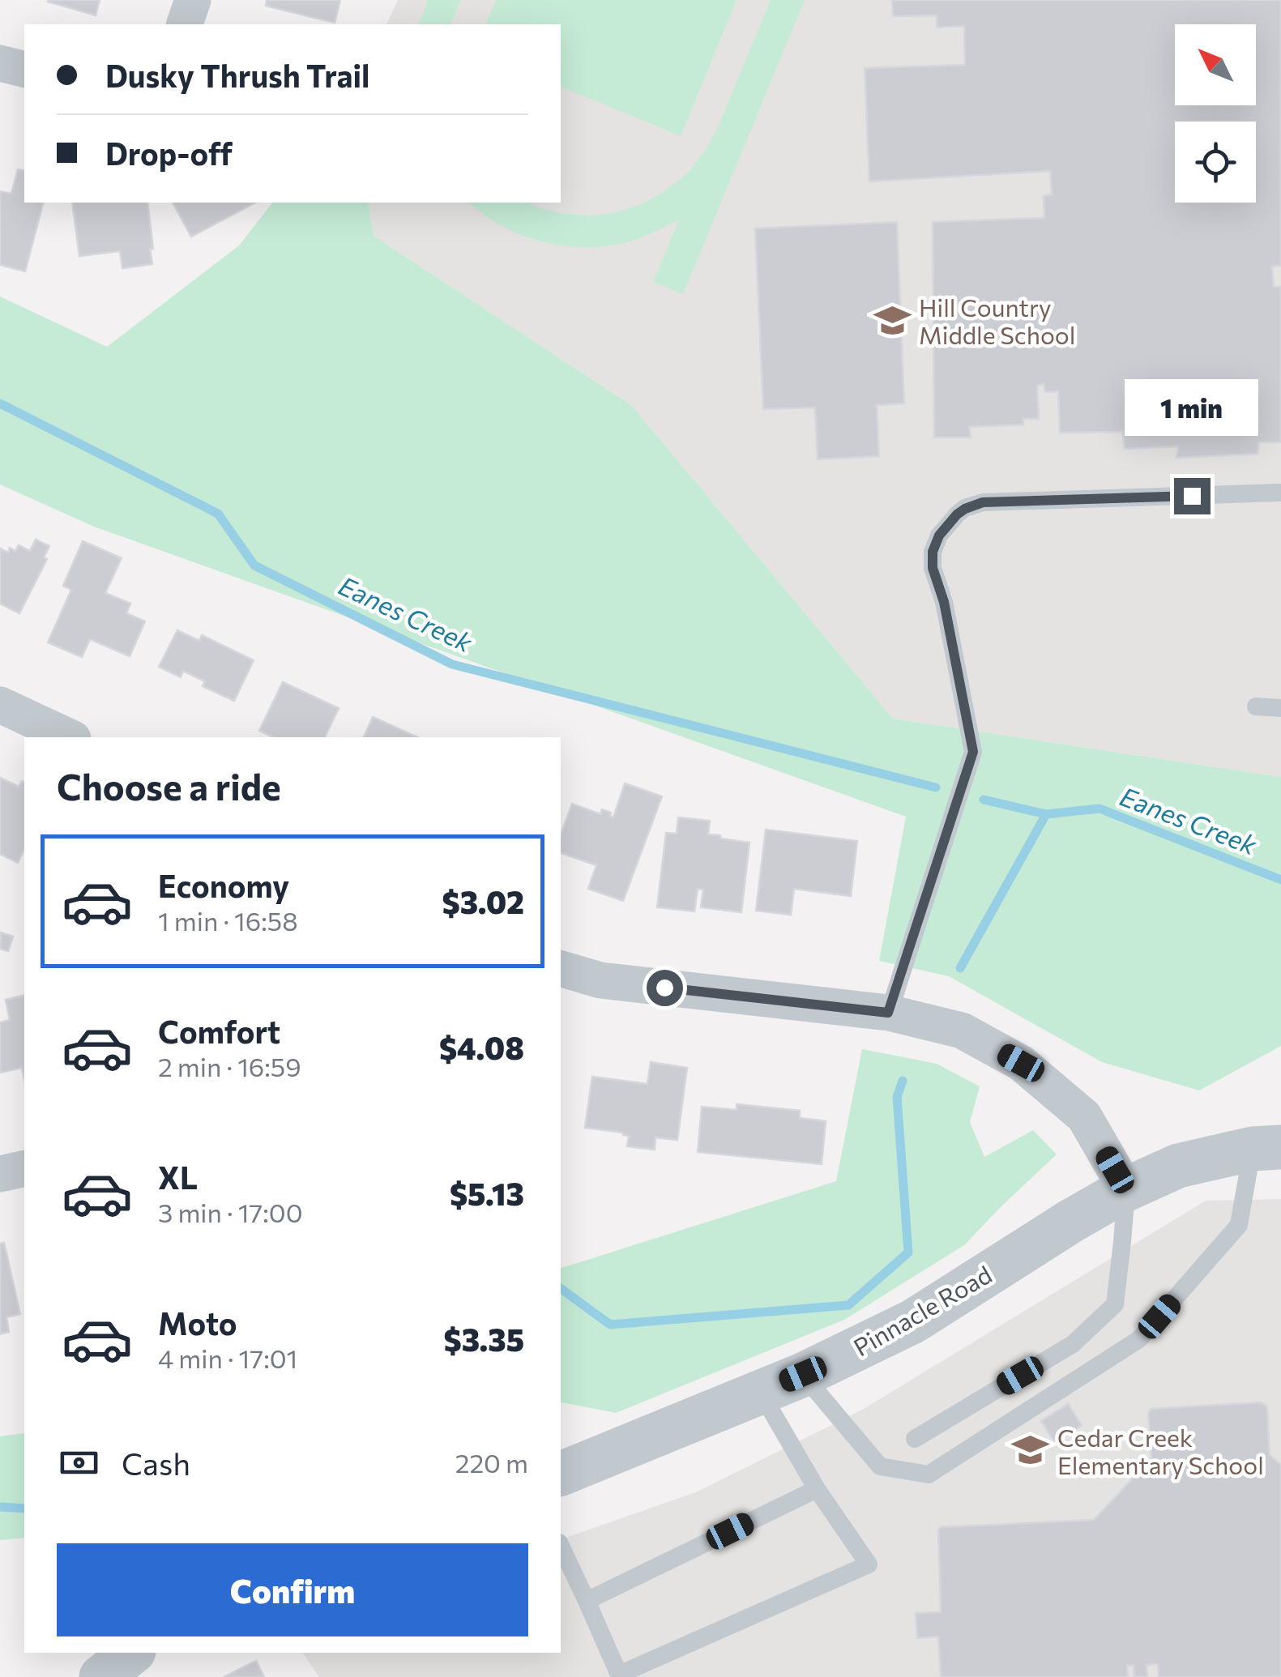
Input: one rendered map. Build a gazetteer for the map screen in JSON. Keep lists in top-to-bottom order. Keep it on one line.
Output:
{"streets":{"street":["Pinnacle Road"]},"water":["Eanes Creek"],"places":{"school or university":["Hill Country Middle School","Cedar Creek Elementary School"]},"north":"top left","page":{"banner":["Dusky Thrush Trail","Drop-off"],"bubble":"1 min","heading":"Choose a ride","list":[{"name":"Economy","note":"1 min · 16:58","value":"$3.02"},{"name":"Comfort","note":"2 min · 16:59","value":"$4.08"},{"name":"XL","note":"3 min · 17:00","value":"$5.13"},{"name":"Moto","note":"4 min · 17:01","value":"$3.35"}],"pay":["Cash","220 m"],"buttons":"Confirm"}}
